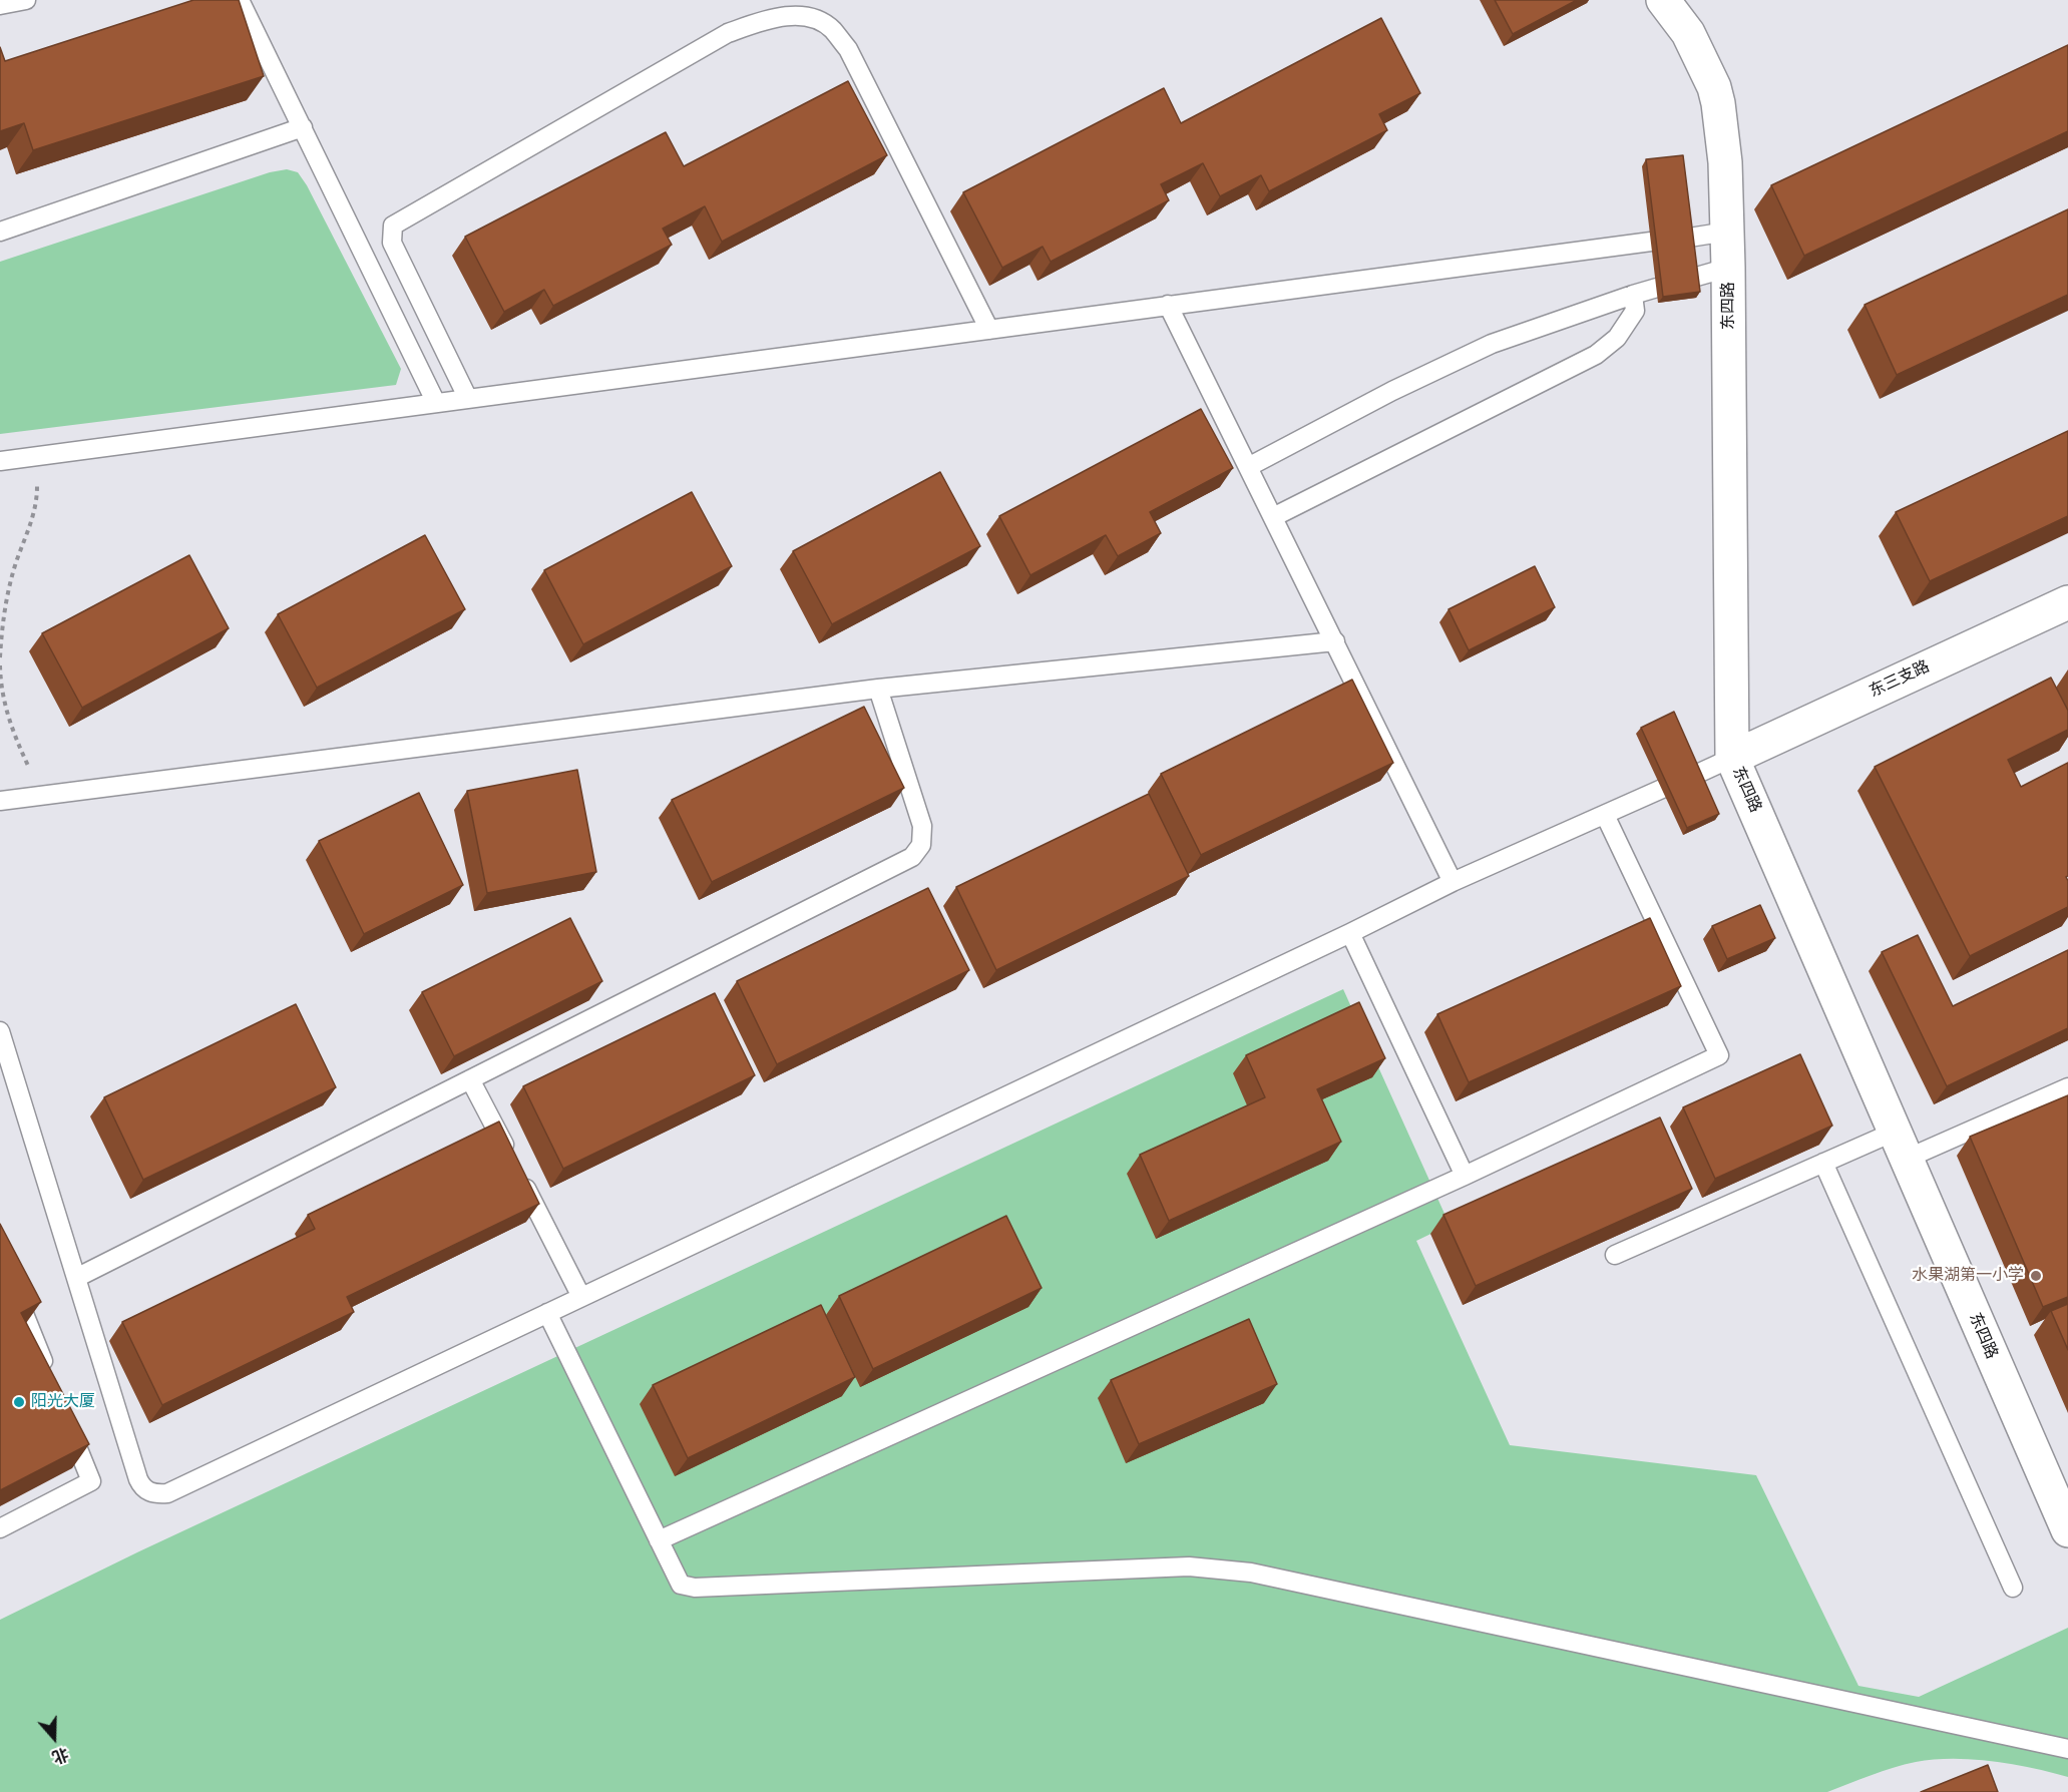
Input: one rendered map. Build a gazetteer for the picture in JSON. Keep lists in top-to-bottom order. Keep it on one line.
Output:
{"streets":{"street":["东四路","东三支路"]},"crossings":[["东四路","东三支路"]],"places":["水果湖第一小学","阳光大厦"],"north":"bottom"}
